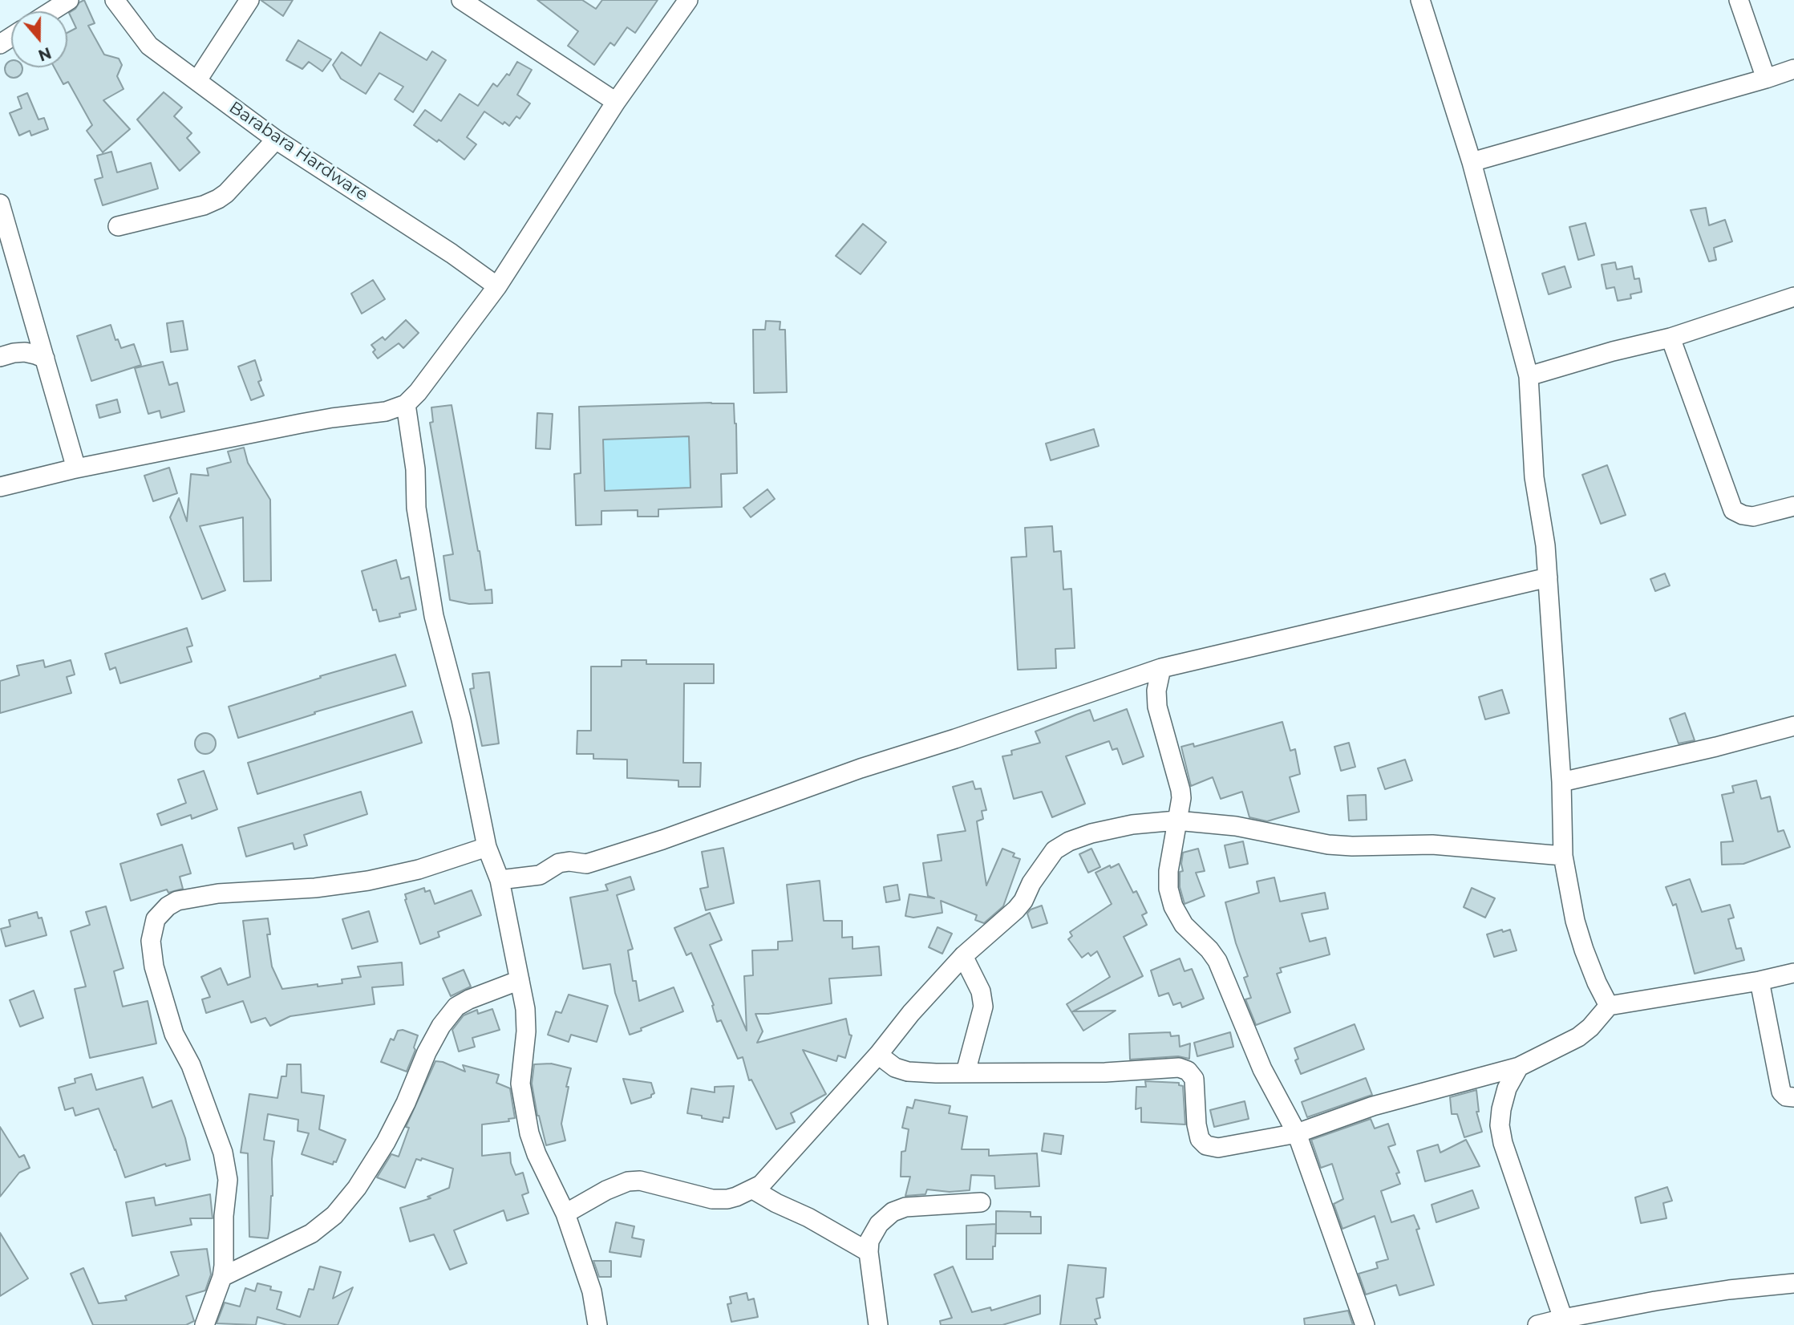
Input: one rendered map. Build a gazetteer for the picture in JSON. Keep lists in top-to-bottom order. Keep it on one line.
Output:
{"streets":{"street":["Barabara Hardware"]},"north":"bottom"}
